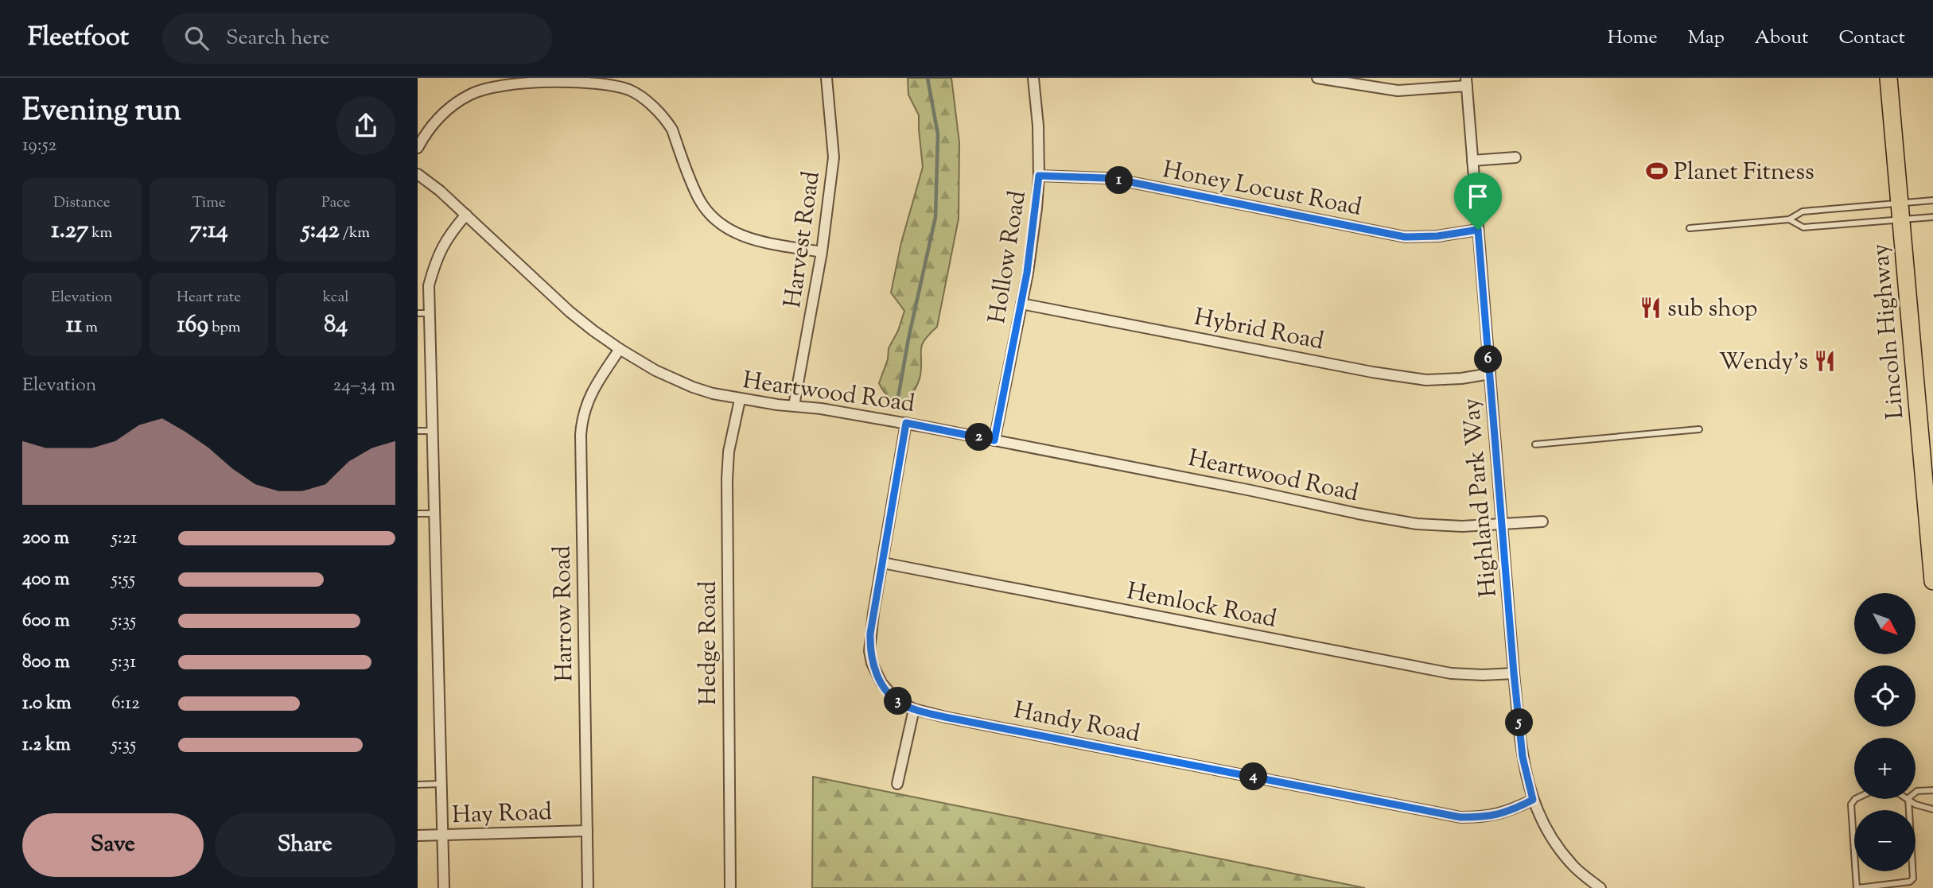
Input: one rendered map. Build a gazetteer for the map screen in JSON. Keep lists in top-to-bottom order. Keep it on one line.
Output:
{"streets":{"main road":["Lincoln Highway"],"street":["Honey Locust Road","Harvest Road","Hollow Road","Hybrid Road","Heartwood Road","Highland Park Way","Hemlock Road","Harrow Road","Hedge Road","Handy Road","Hay Road"]},"crossings":[["Honey Locust Road","Hollow Road"],["Honey Locust Road","Highland Park Way"],["Harvest Road","Heartwood Road"],["Hollow Road","Hybrid Road"],["Hollow Road","Heartwood Road"],["Hybrid Road","Highland Park Way"],["Heartwood Road","Highland Park Way"],["Heartwood Road","Harrow Road"],["Heartwood Road","Hedge Road"],["Heartwood Road","Handy Road"],["Highland Park Way","Hemlock Road"],["Highland Park Way","Handy Road"],["Hemlock Road","Handy Road"],["Harrow Road","Hay Road"]],"places":{"sports":["Planet Fitness"],"restaurant":["sub shop","Wendy's"]},"north":"bottom right","page":{"header":"Fleetfoot","search":"Search here","nav":["Home","Map","About","Contact"],"heading":["Evening run","19:52"],"pins":["1","6","2","3","5","4"],"stats":[["Distance","1.27 km"],["Time","7:14"],["Pace","5:42 /km"],["Elevation","11 m"],["Heart rate","169 bpm"],["kcal","84"]],"chart":["Elevation","24–34 m"],"list":[{"name":"200 m","note":"5:21"},{"name":"400 m","note":"5:55"},{"name":"600 m","note":"5:35"},{"name":"800 m","note":"5:31"},{"name":"1.0 km","note":"6:12"},{"name":"1.2 km","note":"5:35"}],"map_buttons":["+","−"],"buttons":["Save","Share"]}}
